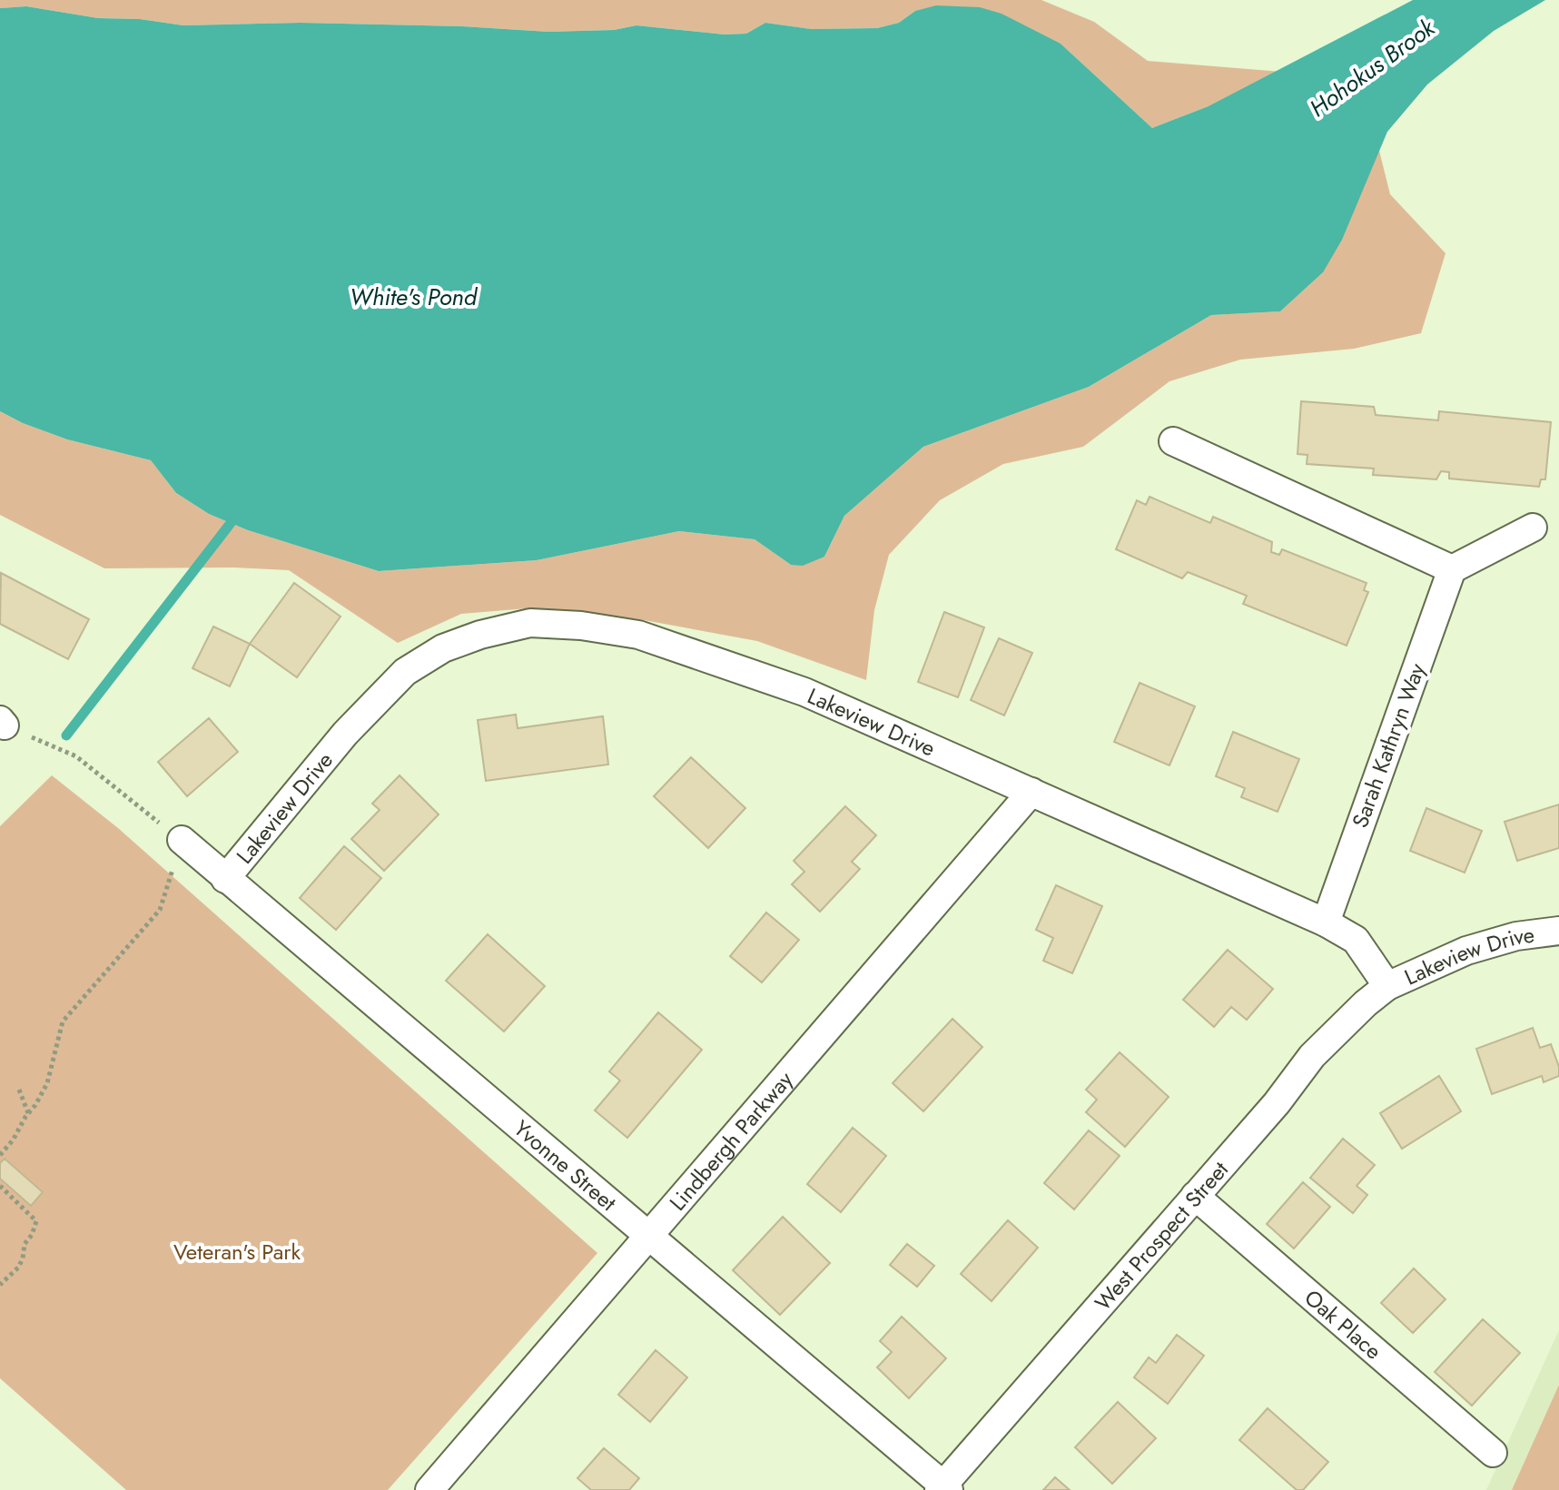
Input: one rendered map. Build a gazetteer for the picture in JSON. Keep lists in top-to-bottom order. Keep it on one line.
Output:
{"streets":{"street":["Lakeview Drive","Sarah Kathryn Way","Lindbergh Parkway","Yvonne Street","West Prospect Street","Oak Place"]},"crossings":[["Lakeview Drive","Sarah Kathryn Way"],["Lakeview Drive","Lindbergh Parkway"],["Lakeview Drive","Yvonne Street"],["Lakeview Drive","West Prospect Street"],["Lindbergh Parkway","Yvonne Street"],["Yvonne Street","West Prospect Street"],["West Prospect Street","Oak Place"]],"water":["Hohokus Brook","White's Pond"],"parks":["Veteran's Park"]}
